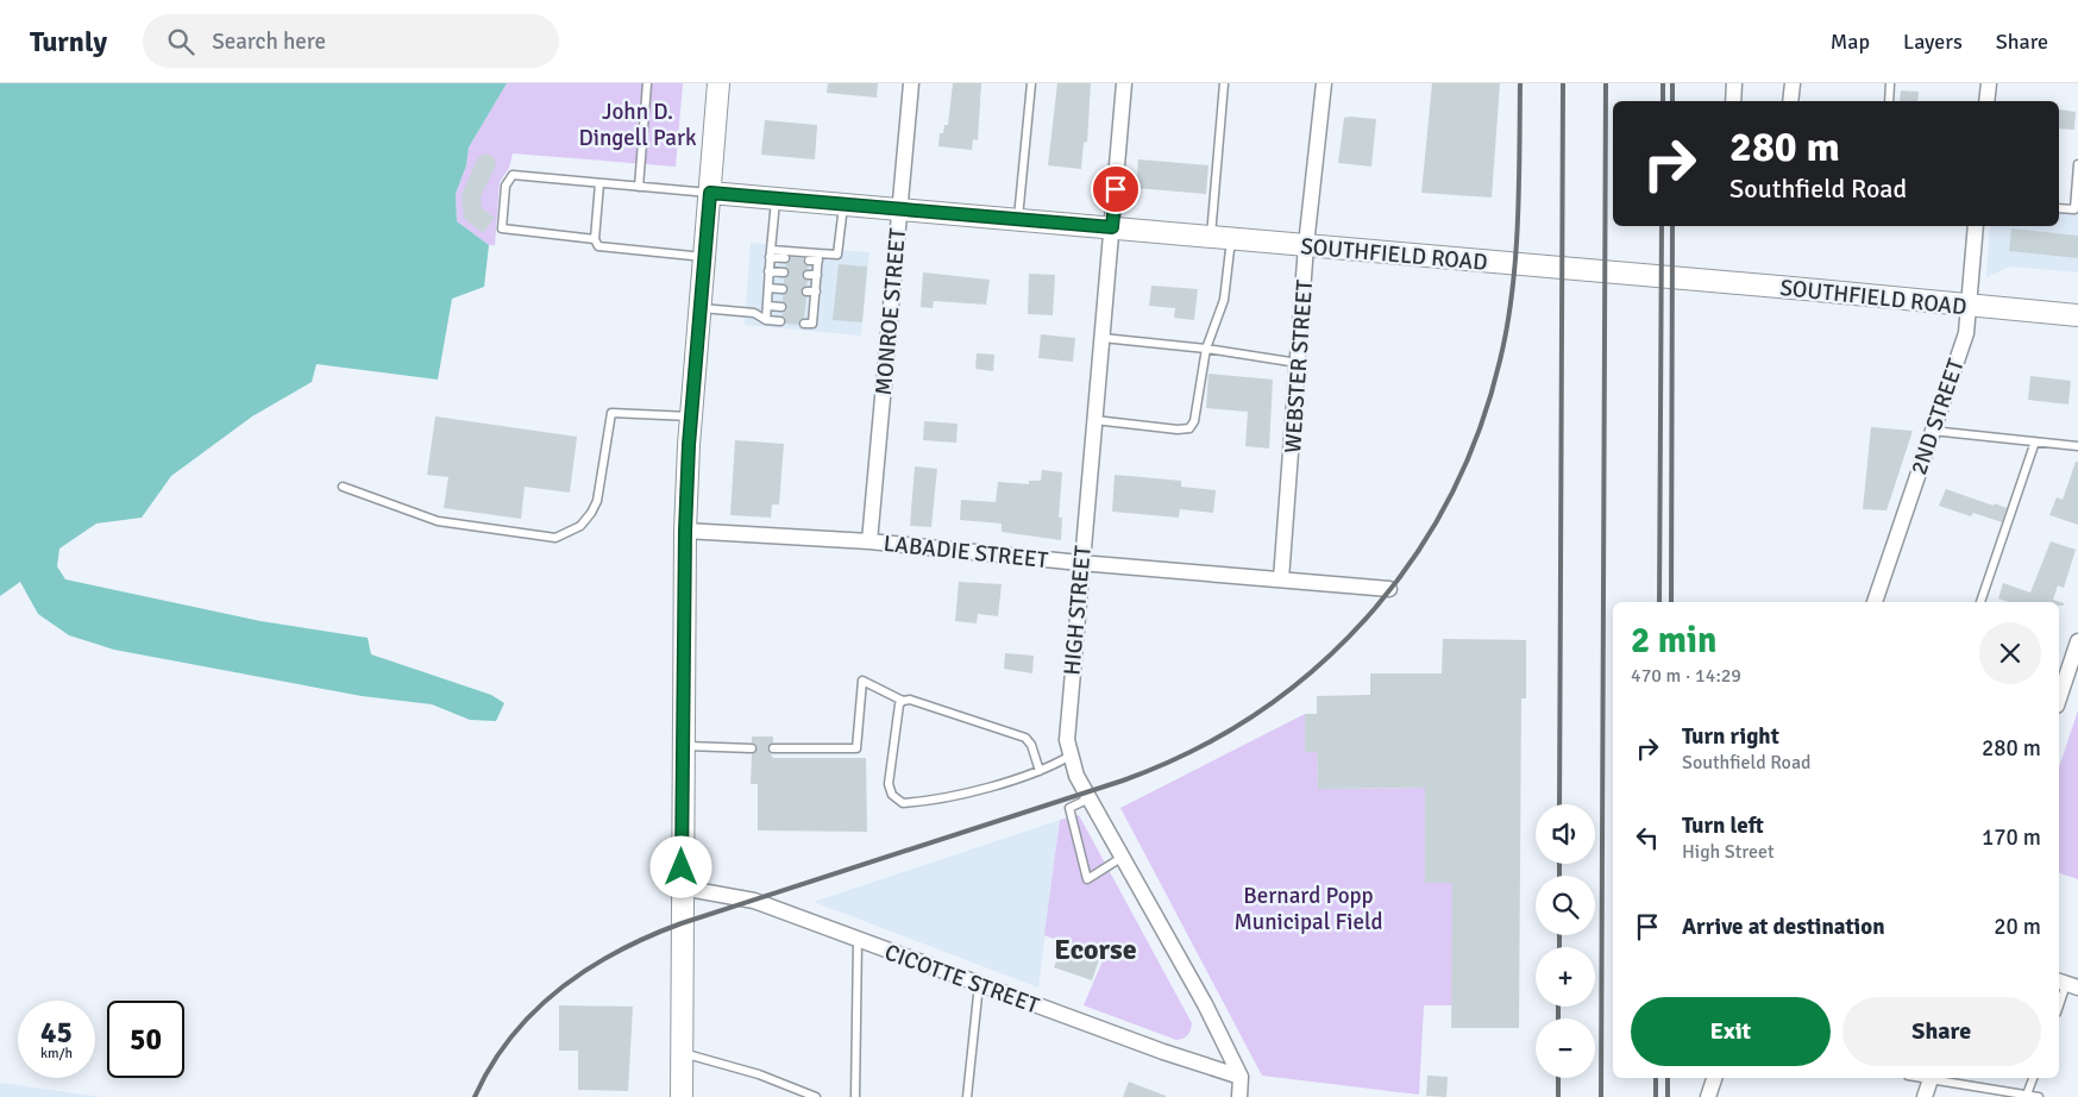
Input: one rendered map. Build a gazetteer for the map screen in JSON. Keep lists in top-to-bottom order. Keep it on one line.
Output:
{"streets":{"main road":["SOUTHFIELD ROAD"],"street":["MONROE STREET","WEBSTER STREET","2ND STREET","LABADIE STREET","HIGH STREET","CICOTTE STREET"]},"crossings":[["SOUTHFIELD ROAD","MONROE STREET"],["SOUTHFIELD ROAD","WEBSTER STREET"],["SOUTHFIELD ROAD","2ND STREET"],["SOUTHFIELD ROAD","HIGH STREET"],["MONROE STREET","LABADIE STREET"],["WEBSTER STREET","LABADIE STREET"],["LABADIE STREET","HIGH STREET"],["HIGH STREET","CICOTTE STREET"]],"districts":["Ecorse"],"parks":["John D. Dingell Park","Bernard Popp Municipal Field"],"page":{"header":"Turnly","search":"Search here","nav":["Map","Layers","Share"],"turn":["280 m","Southfield Road"],"heading":["2 min","470 m · 14:29"],"list":[{"name":"Turn right","note":"Southfield Road","value":"280 m"},{"name":"Turn left","note":"High Street","value":"170 m"},{"name":"Arrive at destination","value":"20 m"}],"map_buttons":["+","−"],"buttons":["Exit","Share"],"speed":"45 km/h","limit":"50"}}
